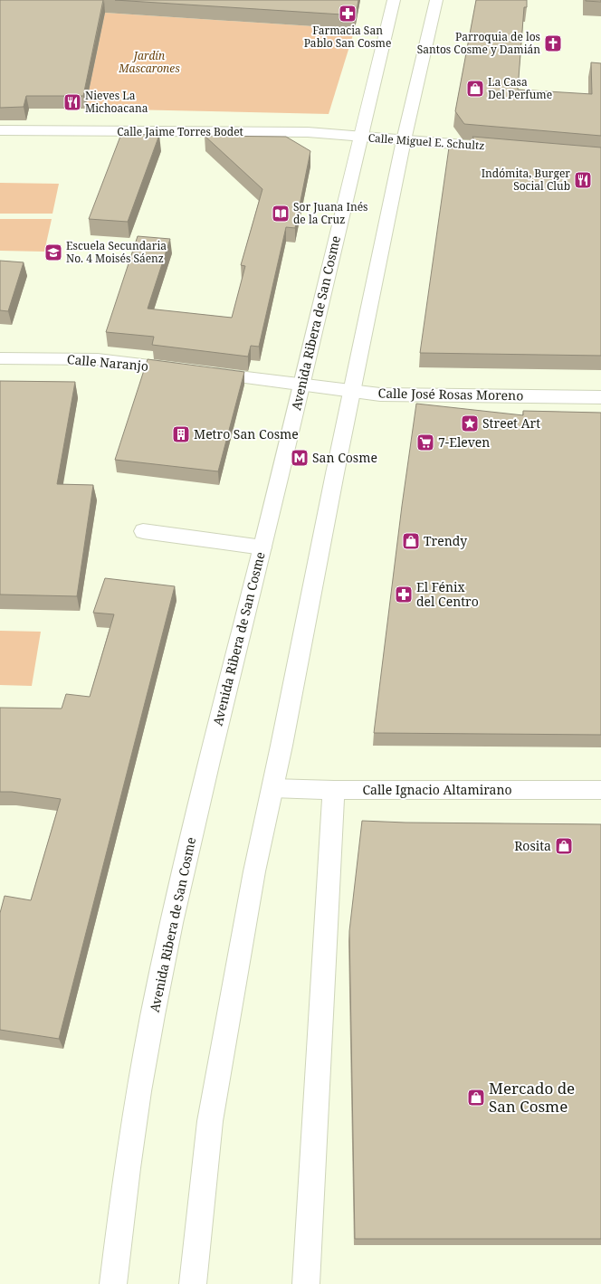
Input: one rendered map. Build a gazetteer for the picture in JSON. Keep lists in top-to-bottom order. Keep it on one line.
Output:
{"streets":{"main road":["Calle Jaime Torres Bodet","Calle Miguel E. Schultz","Avenida Ribera de San Cosme","Calle Naranjo","Calle José Rosas Moreno","Calle Ignacio Altamirano"]},"crossings":[["Calle Jaime Torres Bodet","Calle Miguel E. Schultz"],["Calle Jaime Torres Bodet","Avenida Ribera de San Cosme"],["Calle Miguel E. Schultz","Avenida Ribera de San Cosme"],["Avenida Ribera de San Cosme","Calle Naranjo"],["Avenida Ribera de San Cosme","Calle José Rosas Moreno"],["Calle Naranjo","Calle José Rosas Moreno"]],"parks":["Jardín Mascarones"],"places":{"pharmacy":["Farmacia San Pablo San Cosme","El Fénix del Centro"],"church":["Parroquia de los Santos Cosme y Damián"],"shop":["La Casa Del Perfume","Trendy","Rosita","Mercado de San Cosme"],"restaurant":["Nieves La Michoacana","Indómita, Burger Social Club"],"library":["Sor Juana Inés de la Cruz"],"school or university":["Escuela Secundaria No. 4 Moisés Sáenz"],"place":["Street Art"],"building":["Metro San Cosme"],"supermarket":["7-Eleven"],"metro station":["San Cosme"]}}
